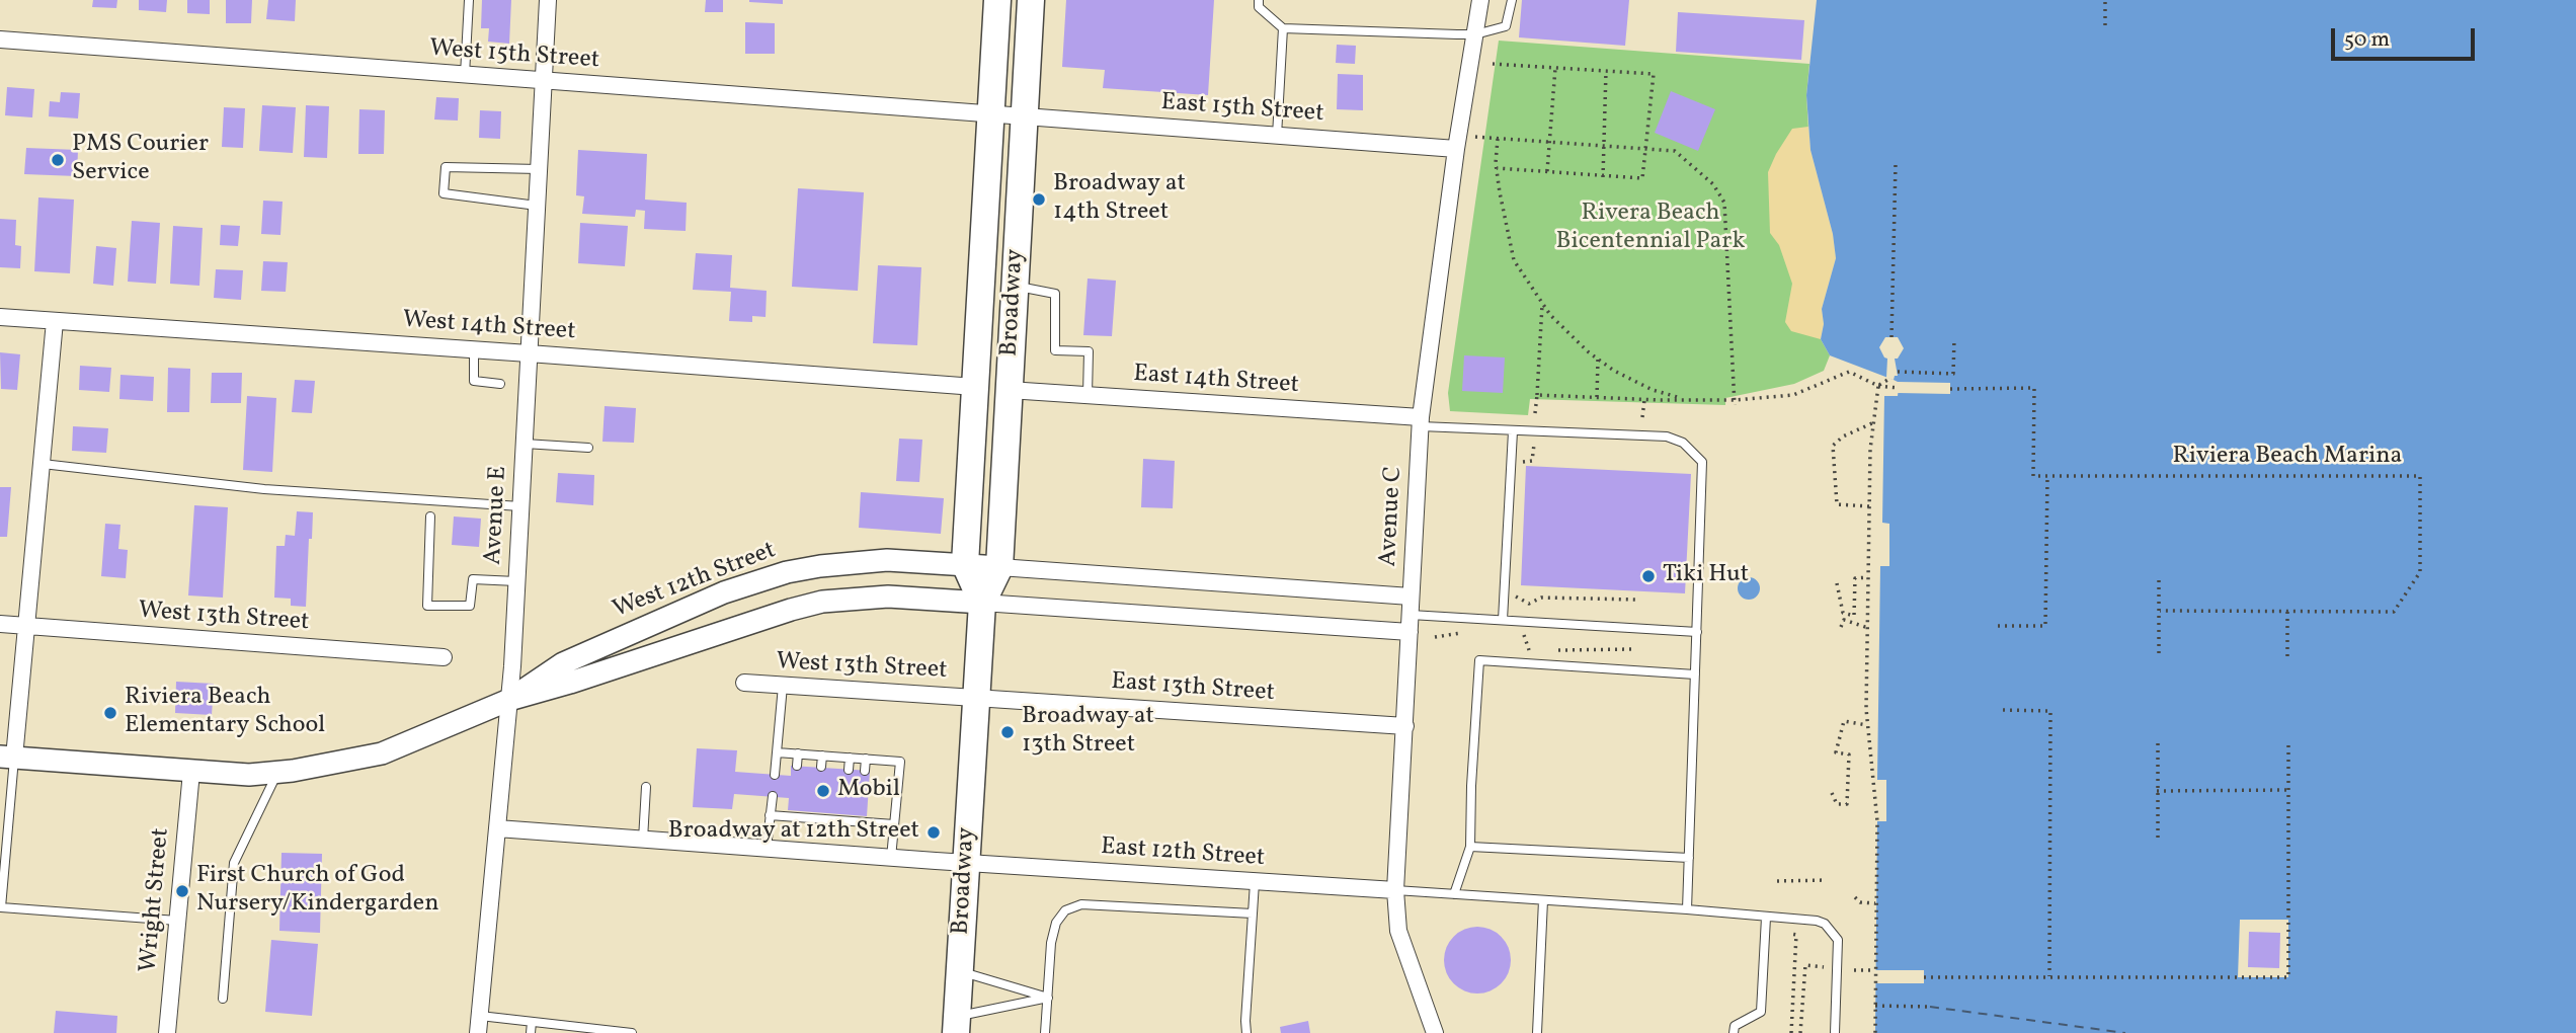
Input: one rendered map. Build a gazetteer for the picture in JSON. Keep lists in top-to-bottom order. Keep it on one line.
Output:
{"streets":{"main road":["Broadway"],"street":["West 15th Street","East 15th Street","West 14th Street","East 14th Street","Avenue E","Avenue C","West 12th Street","West 13th Street","East 13th Street","East 12th Street","Wright Street"],"path":["Riviera Beach Marina"]},"crossings":[["West 15th Street","East 15th Street"],["West 15th Street","Broadway"],["West 15th Street","Avenue E"],["East 15th Street","Broadway"],["East 15th Street","Avenue C"],["Broadway","West 14th Street"],["Broadway","East 14th Street"],["Broadway","West 12th Street"],["Broadway","West 13th Street"],["Broadway","East 13th Street"],["Broadway","East 12th Street"],["West 14th Street","Avenue E"],["East 14th Street","Avenue C"],["Avenue E","West 12th Street"],["Avenue C","East 13th Street"],["Avenue C","East 12th Street"],["West 12th Street","Wright Street"],["West 13th Street","East 13th Street"]],"parks":["Rivera Beach Bicentennial Park"],"places":["PMS Courier Service","Broadway at 14th Street","Tiki Hut","Riviera Beach Elementary School","Broadway at 13th Street","Mobil","Broadway at 12th Street","First Church of God Nursery/Kindergarden"],"scale_bar":"50 m"}
